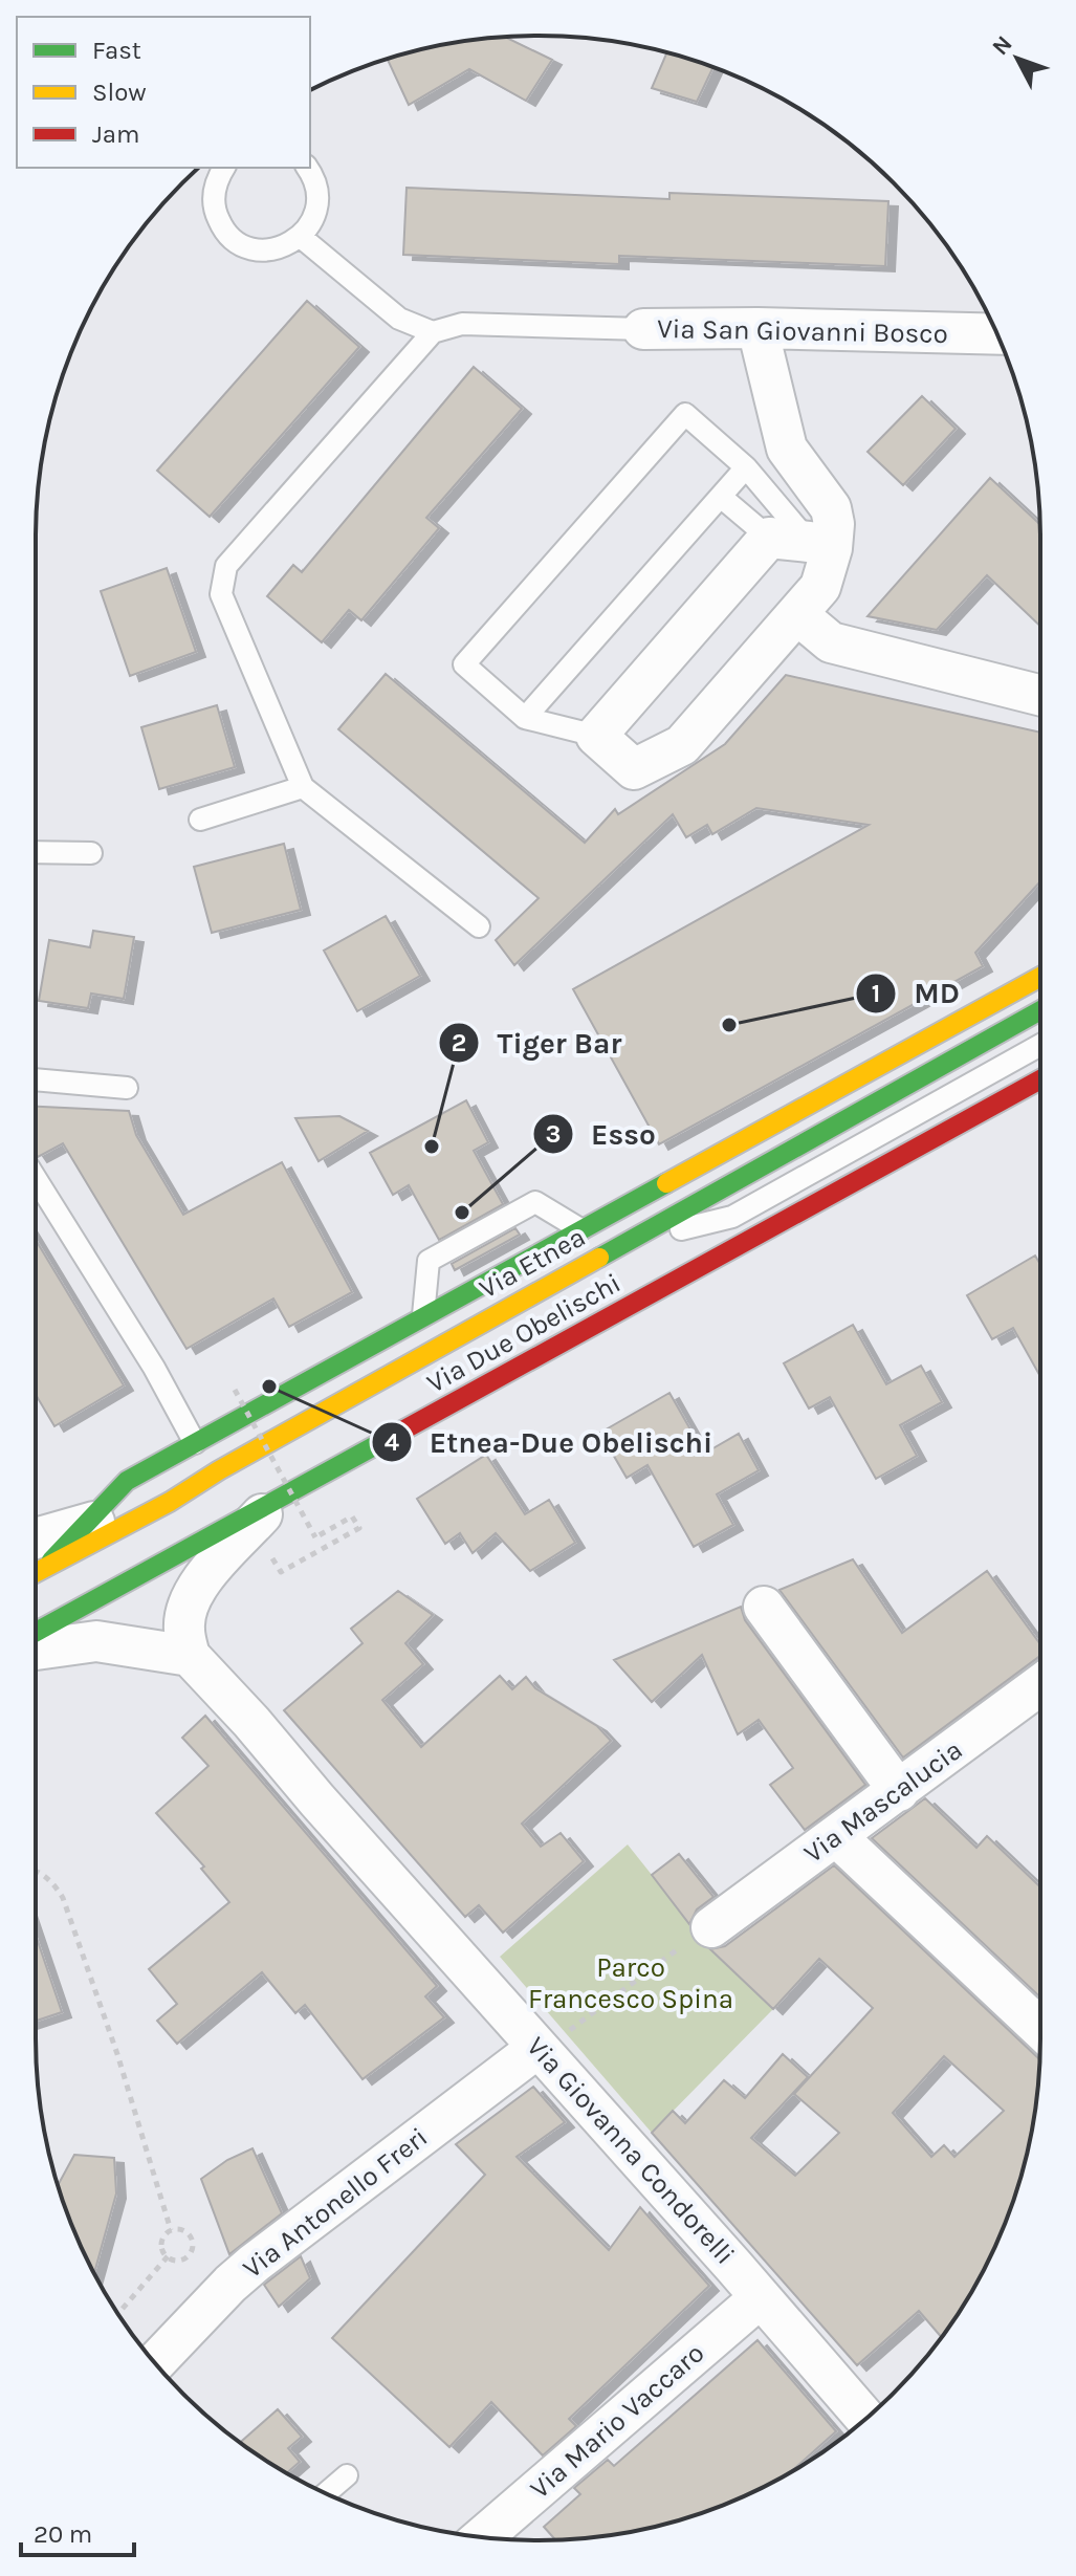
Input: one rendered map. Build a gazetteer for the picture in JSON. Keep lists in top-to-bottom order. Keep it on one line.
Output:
{"streets":{"main road":["Via Etnea","Via Due Obelischi"],"street":["Via San Giovanni Bosco","Via Mascalucia","Via Giovanna Condorelli","Via Antonello Freri","Via Mario Vaccaro"]},"crossings":[["Via Giovanna Condorelli","Via Antonello Freri"],["Via Giovanna Condorelli","Via Mario Vaccaro"]],"parks":["Parco Francesco Spina"],"places":["MD","Tiger Bar","Esso","Etnea-Due Obelischi"],"legend":["Fast","Slow","Jam"],"scale_bar":"20 m","north":"top left"}
